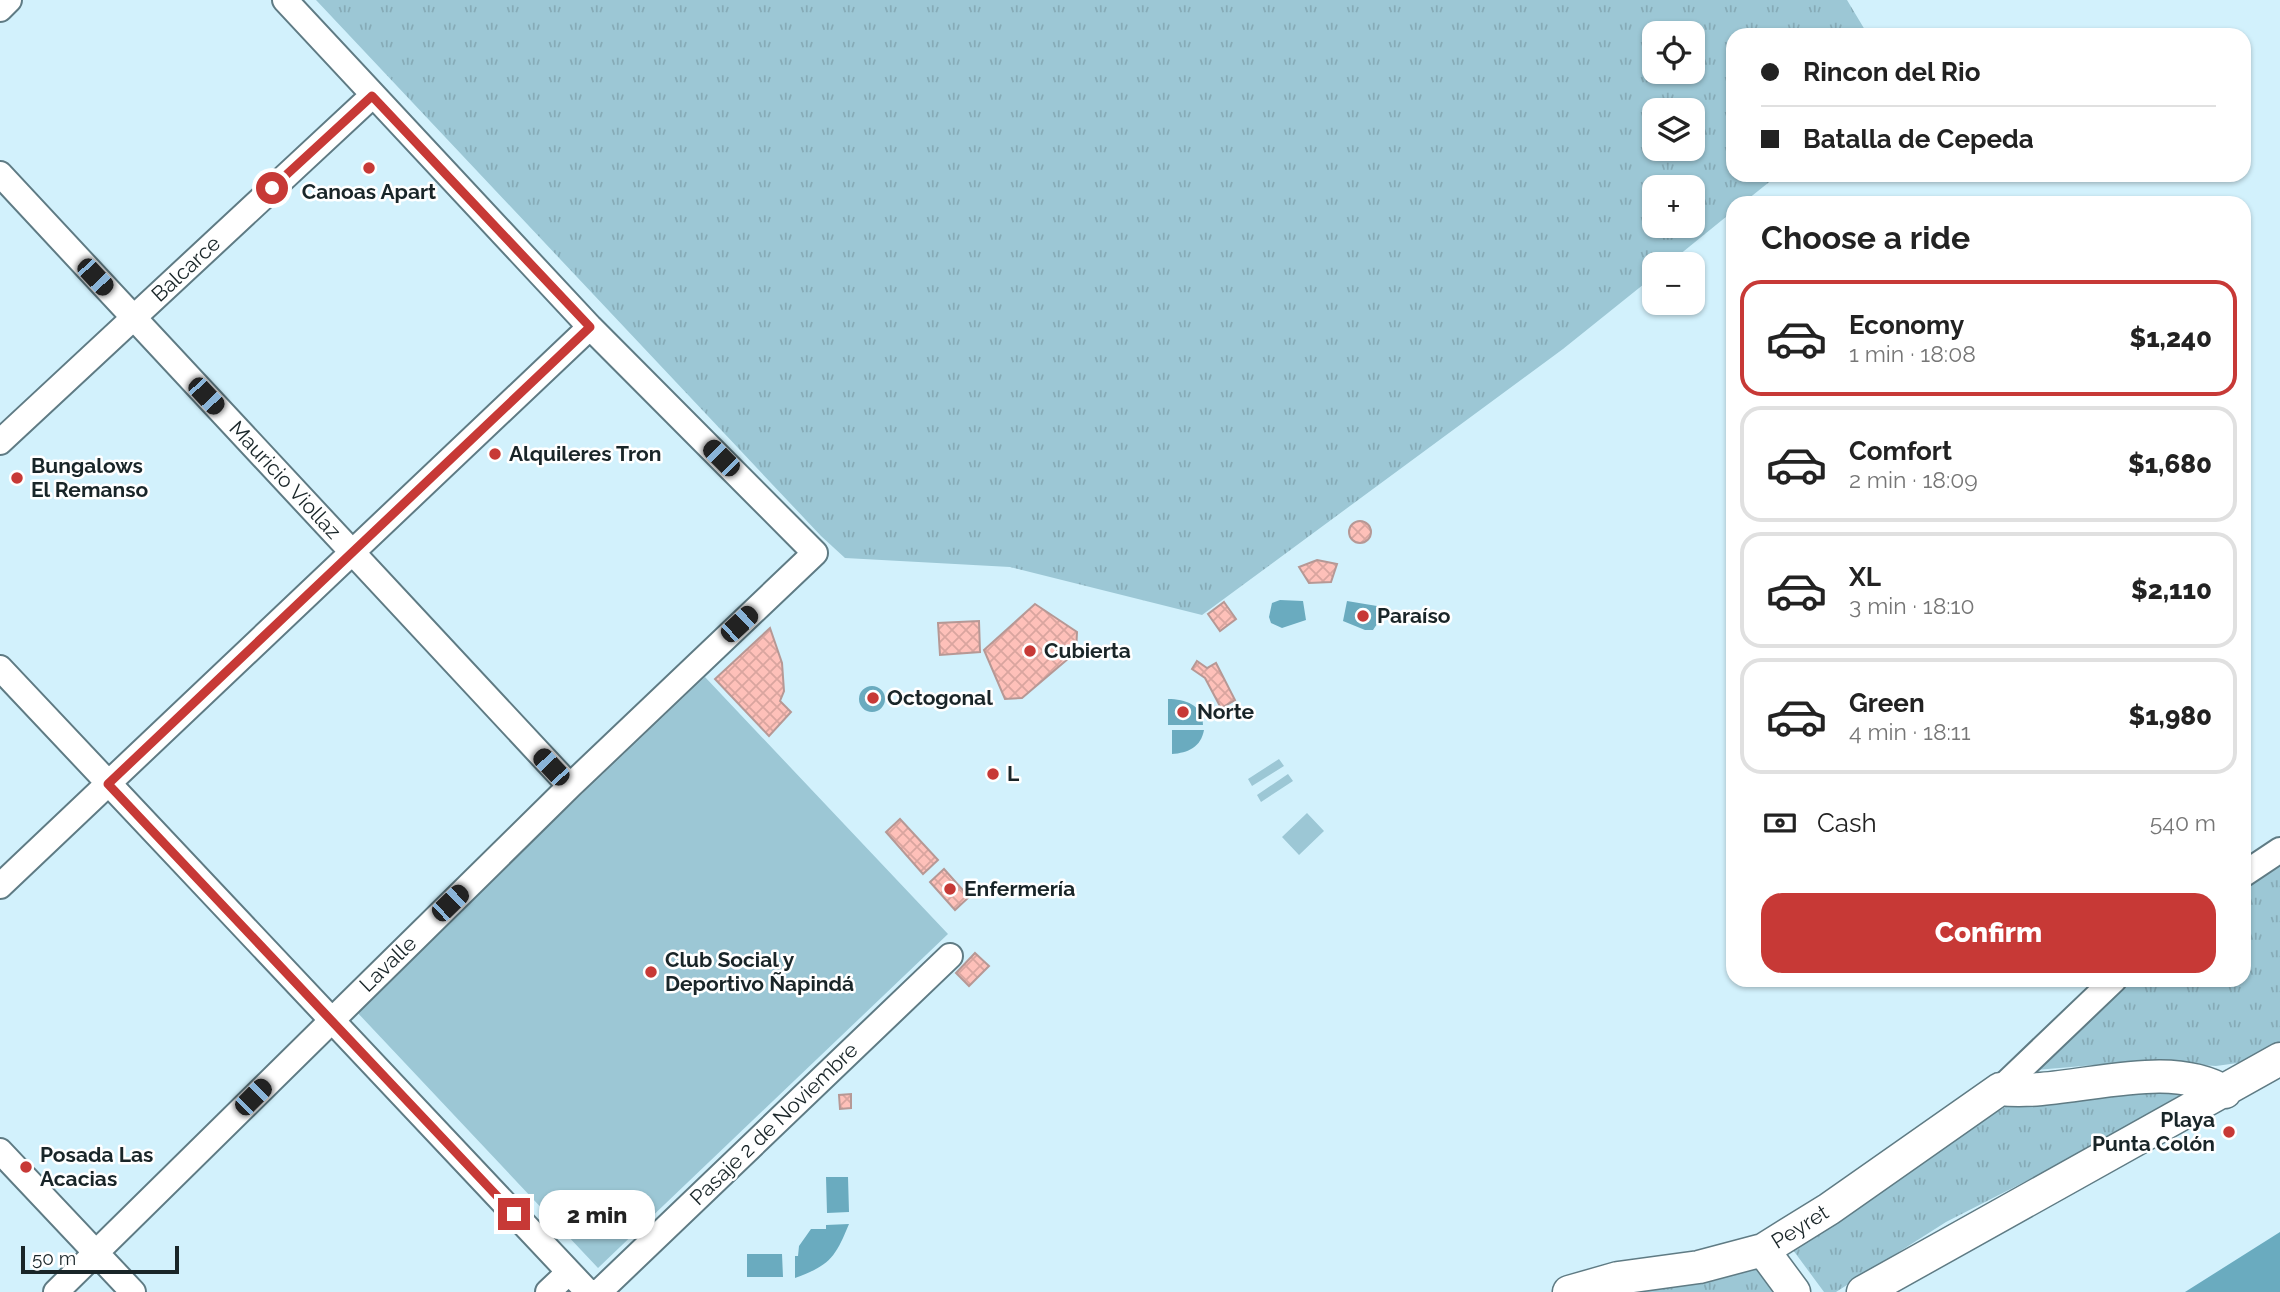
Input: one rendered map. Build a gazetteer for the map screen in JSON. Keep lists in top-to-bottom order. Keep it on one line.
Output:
{"streets":{"street":["Balcarce","Mauricio Viollaz","Lavalle","Pasaje 2 de Noviembre","Peyret"]},"crossings":[["Balcarce","Mauricio Viollaz"],["Mauricio Viollaz","Lavalle"]],"places":["Canoas Apart","Alquileres Tron","Bungalows El Remanso","Paraíso","Cubierta","Octogonal","Norte","L","Enfermería","Club Social y Deportivo Ñapindá","Playa Punta Colón","Posada Las Acacias"],"scale_bar":"50 m","page":{"map_buttons":["+","−"],"banner":["Rincon del Rio","Batalla de Cepeda"],"heading":"Choose a ride","list":[{"name":"Economy","note":"1 min · 18:08","value":"$1,240"},{"name":"Comfort","note":"2 min · 18:09","value":"$1,680"},{"name":"XL","note":"3 min · 18:10","value":"$2,110"},{"name":"Green","note":"4 min · 18:11","value":"$1,980"}],"pay":["Cash","540 m"],"buttons":"Confirm","bubble":"2 min","scale":"50 m"}}
